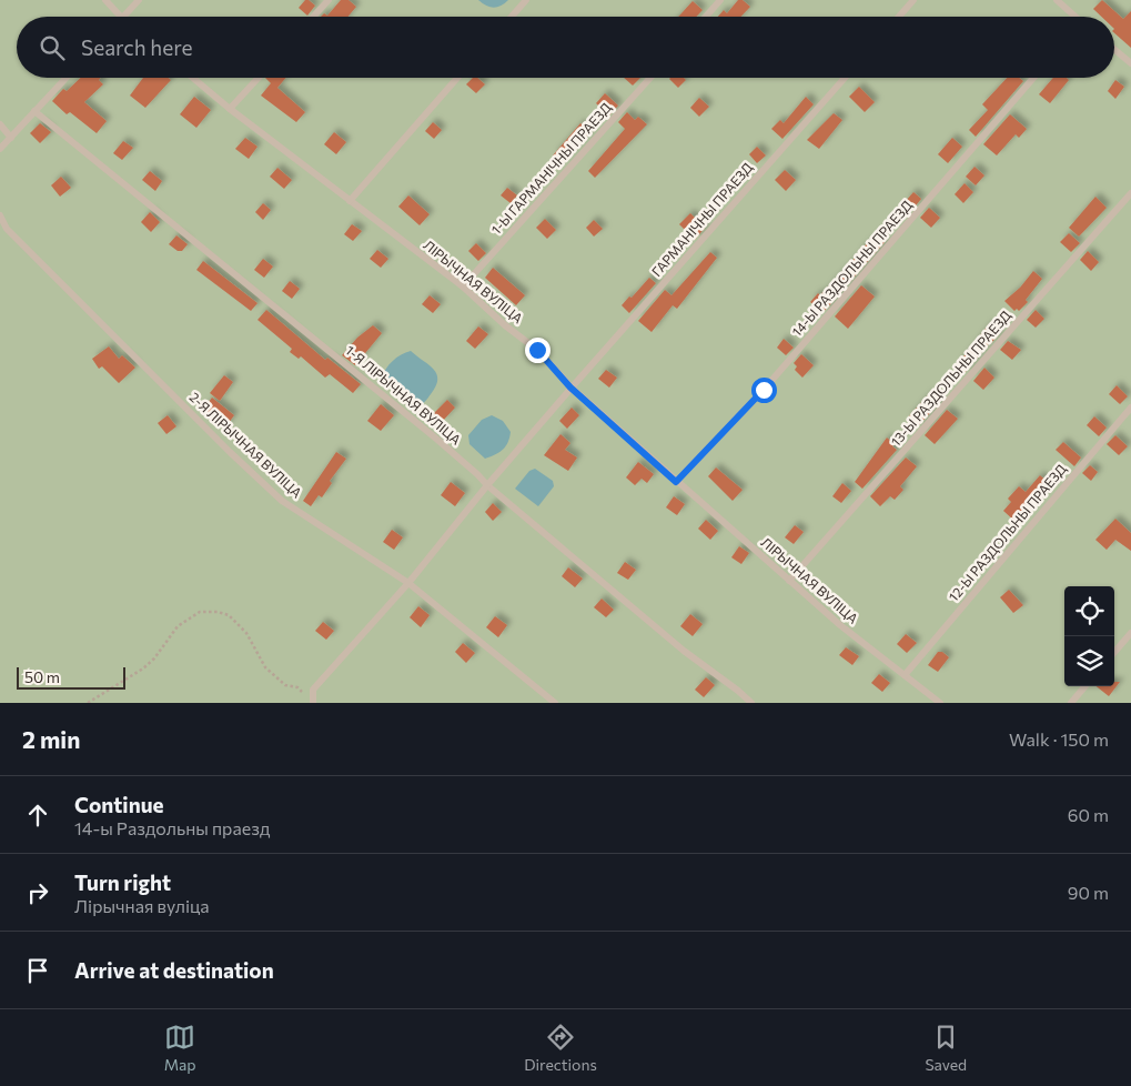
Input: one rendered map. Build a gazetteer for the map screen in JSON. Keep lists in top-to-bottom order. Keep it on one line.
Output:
{"streets":{"lane":["1-Ы ГАРМАНІЧНЫ ПРАЕЗД","ГАРМАНІЧНЫ ПРАЕЗД","14-Ы РАЗДОЛЬНЫ ПРАЕЗД","ЛІРЫЧНАЯ ВУЛІЦА","13-Ы РАЗДОЛЬНЫ ПРАЕЗД","1-Я ЛІРЫЧНАЯ ВУЛІЦА","2-Я ЛІРЫЧНАЯ ВУЛІЦА","12-Ы РАЗДОЛЬНЫ ПРАЕЗД"]},"crossings":[["1-Ы ГАРМАНІЧНЫ ПРАЕЗД","ЛІРЫЧНАЯ ВУЛІЦА"],["ГАРМАНІЧНЫ ПРАЕЗД","ЛІРЫЧНАЯ ВУЛІЦА"],["ГАРМАНІЧНЫ ПРАЕЗД","1-Я ЛІРЫЧНАЯ ВУЛІЦА"],["ГАРМАНІЧНЫ ПРАЕЗД","2-Я ЛІРЫЧНАЯ ВУЛІЦА"],["14-Ы РАЗДОЛЬНЫ ПРАЕЗД","ЛІРЫЧНАЯ ВУЛІЦА"],["ЛІРЫЧНАЯ ВУЛІЦА","13-Ы РАЗДОЛЬНЫ ПРАЕЗД"],["ЛІРЫЧНАЯ ВУЛІЦА","12-Ы РАЗДОЛЬНЫ ПРАЕЗД"]],"scale_bar":"50 m","page":{"search":"Search here","scale":"50 m","heading":["2 min","Walk · 150 m"],"list":[["Continue","14-ы Раздольны праезд","60 m"],["Turn right","Лірычная вуліца","90 m"],"Arrive at destination"],"nav":["Map","Directions","Saved"]}}
